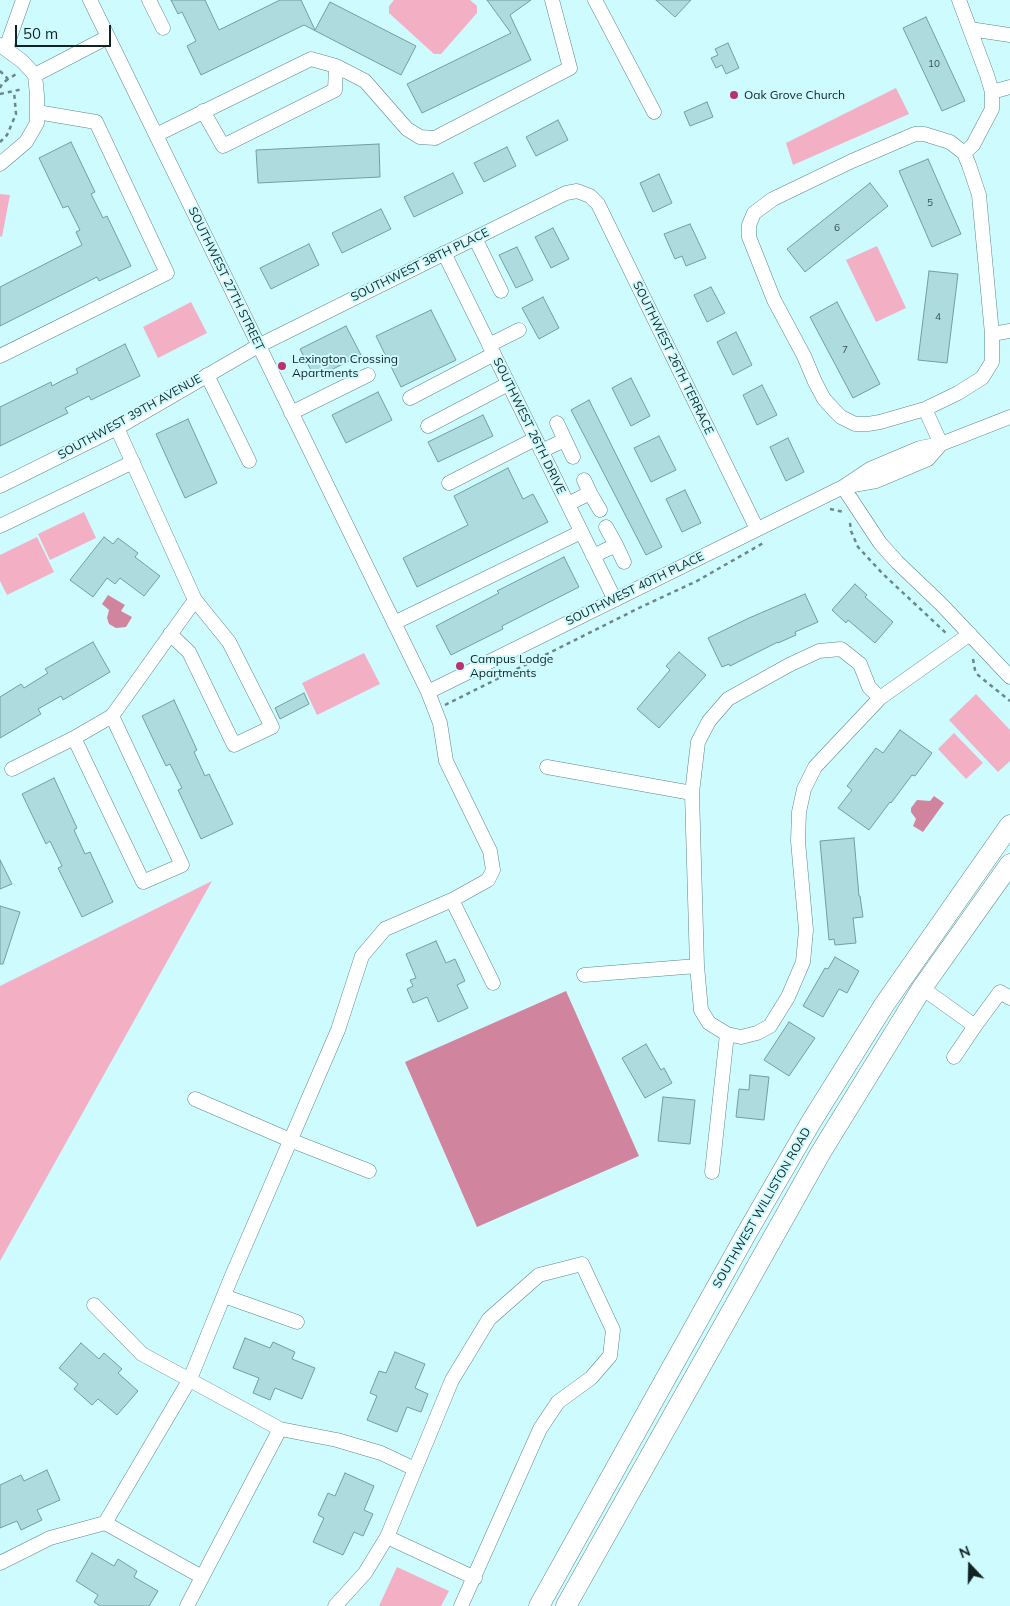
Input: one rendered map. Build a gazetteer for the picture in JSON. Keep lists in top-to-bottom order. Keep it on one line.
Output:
{"streets":{"highway":["SOUTHWEST WILLISTON ROAD"],"street":["SOUTHWEST 38TH PLACE","SOUTHWEST 27TH STREET","SOUTHWEST 26TH TERRACE","SOUTHWEST 39TH AVENUE","SOUTHWEST 26TH DRIVE","SOUTHWEST 40TH PLACE"]},"crossings":[["SOUTHWEST 38TH PLACE","SOUTHWEST 27TH STREET"],["SOUTHWEST 38TH PLACE","SOUTHWEST 26TH TERRACE"],["SOUTHWEST 38TH PLACE","SOUTHWEST 39TH AVENUE"],["SOUTHWEST 38TH PLACE","SOUTHWEST 26TH DRIVE"],["SOUTHWEST 27TH STREET","SOUTHWEST 39TH AVENUE"],["SOUTHWEST 27TH STREET","SOUTHWEST 40TH PLACE"],["SOUTHWEST 26TH TERRACE","SOUTHWEST 40TH PLACE"],["SOUTHWEST 26TH DRIVE","SOUTHWEST 40TH PLACE"]],"places":["Oak Grove Church","Lexington Crossing Apartments","Campus Lodge Apartments"],"house_numbers":["10","5","6","4","7"],"scale_bar":"50 m","north":"top"}
